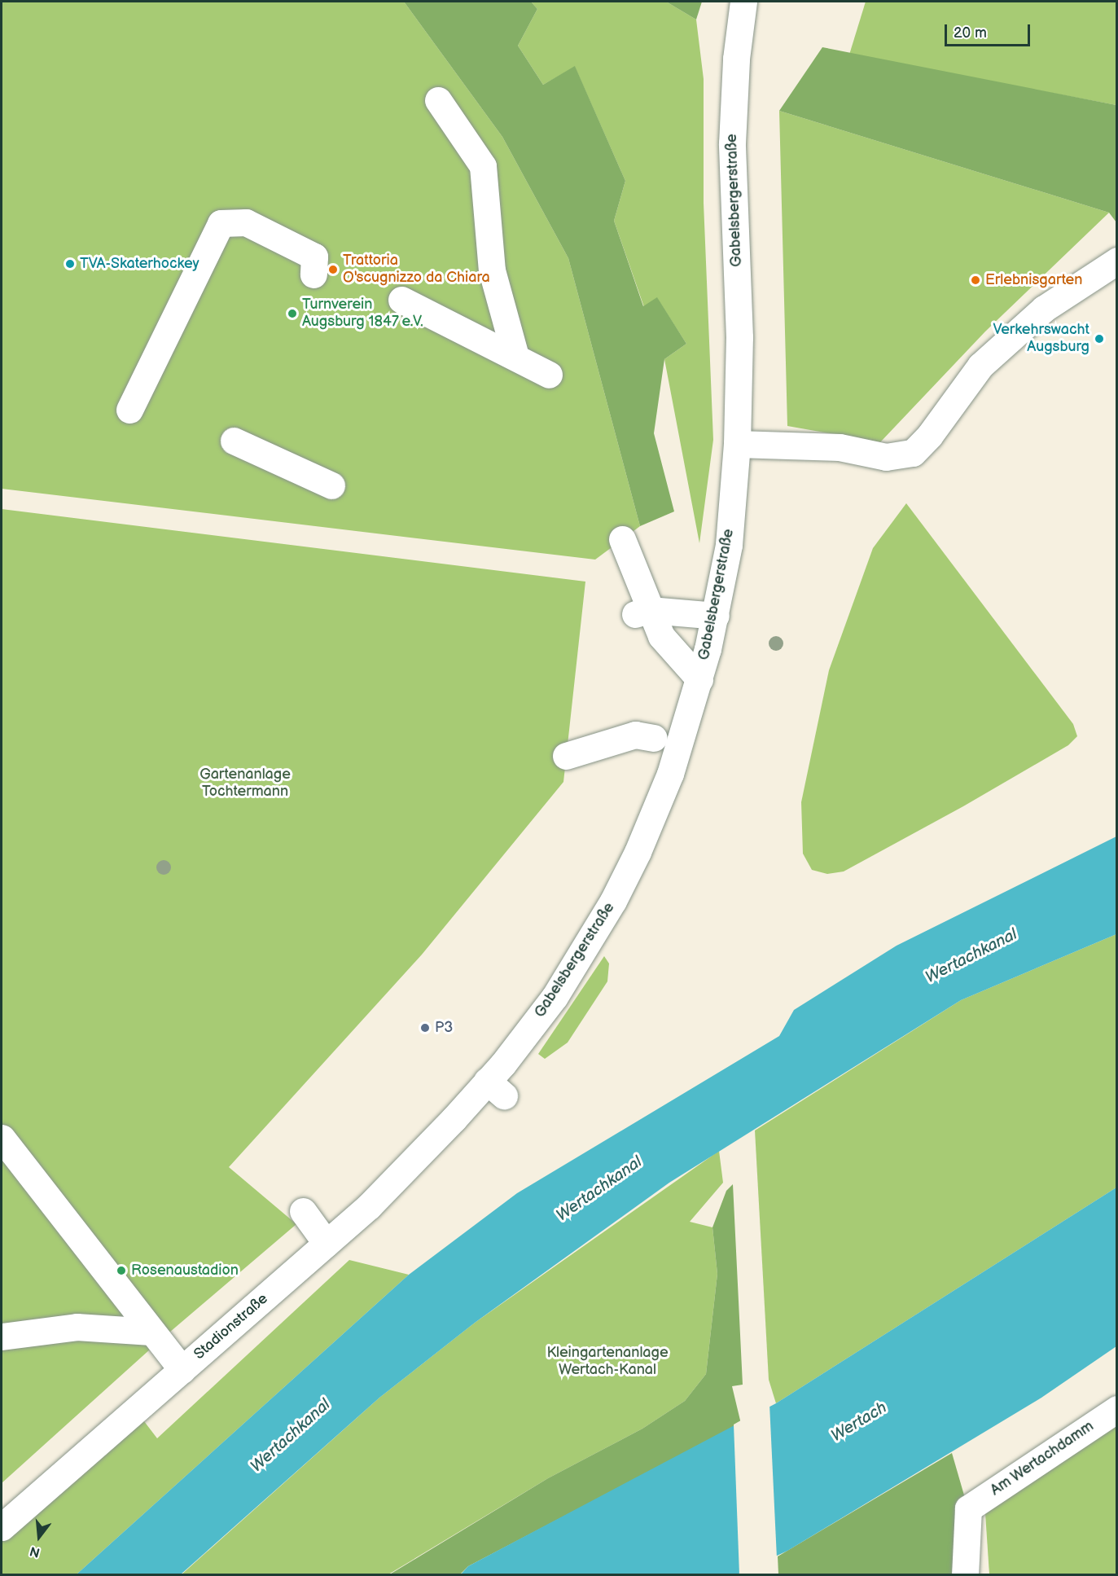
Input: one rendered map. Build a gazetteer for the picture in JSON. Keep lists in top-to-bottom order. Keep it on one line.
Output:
{"streets":{"street":["Gabelsbergerstraße","Stadionstraße","Am Wertachdamm"]},"crossings":[["Gabelsbergerstraße","Stadionstraße"]],"water":["Wertachkanal","Wertach"],"parks":["Gartenanlage Tochtermann","Kleingartenanlage Wertach-Kanal"],"places":["TVA-Skaterhockey","Trattoria O'scugnizzo da Chiara","Erlebnisgarten","Turnverein Augsburg 1847 e.V.","Verkehrswacht Augsburg","P3","Rosenaustadion"],"scale_bar":"20 m","north":"bottom"}
